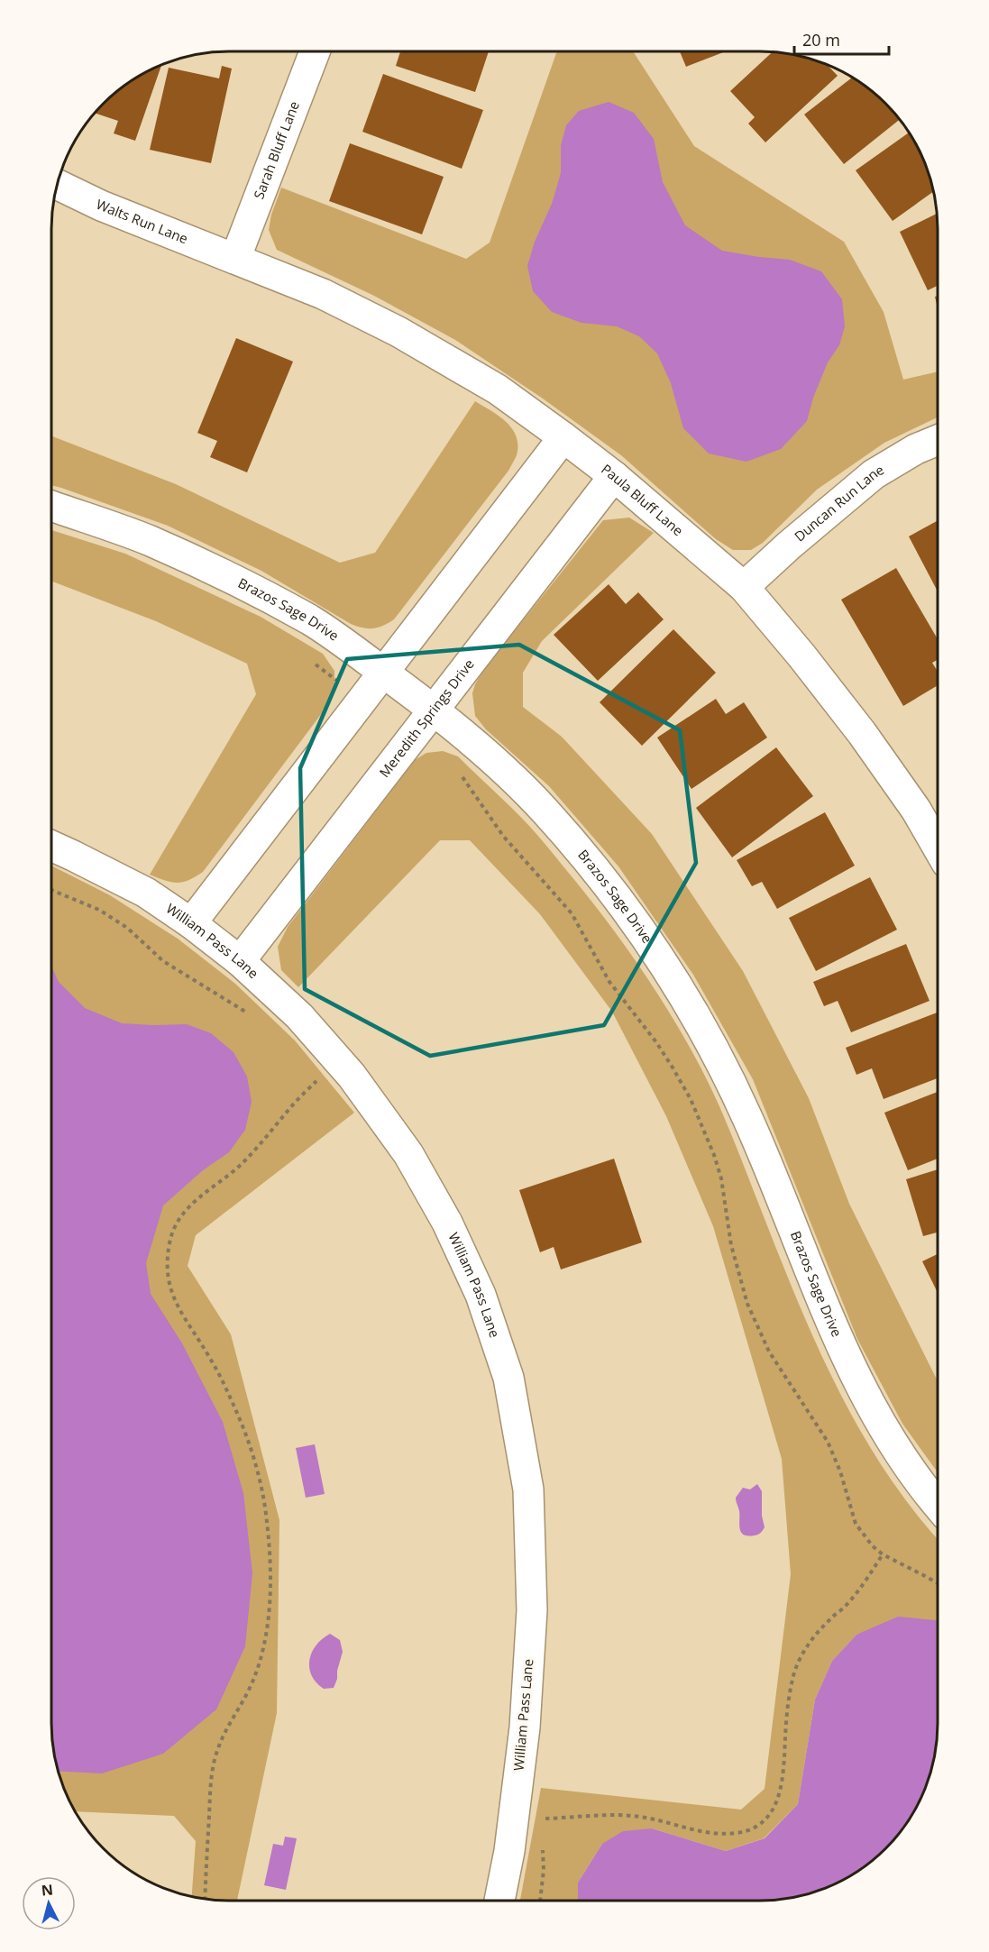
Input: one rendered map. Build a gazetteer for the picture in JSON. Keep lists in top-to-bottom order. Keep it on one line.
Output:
{"streets":{"street":["Sarah Bluff Lane","Walts Run Lane","Paula Bluff Lane","Duncan Run Lane","Brazos Sage Drive","Meredith Springs Drive","William Pass Lane"]},"crossings":[["Sarah Bluff Lane","Walts Run Lane"],["Sarah Bluff Lane","Paula Bluff Lane"],["Walts Run Lane","Paula Bluff Lane"],["Paula Bluff Lane","Duncan Run Lane"],["Paula Bluff Lane","Meredith Springs Drive"],["Brazos Sage Drive","Meredith Springs Drive"],["Meredith Springs Drive","William Pass Lane"]],"scale_bar":"20 m","north":"top"}
